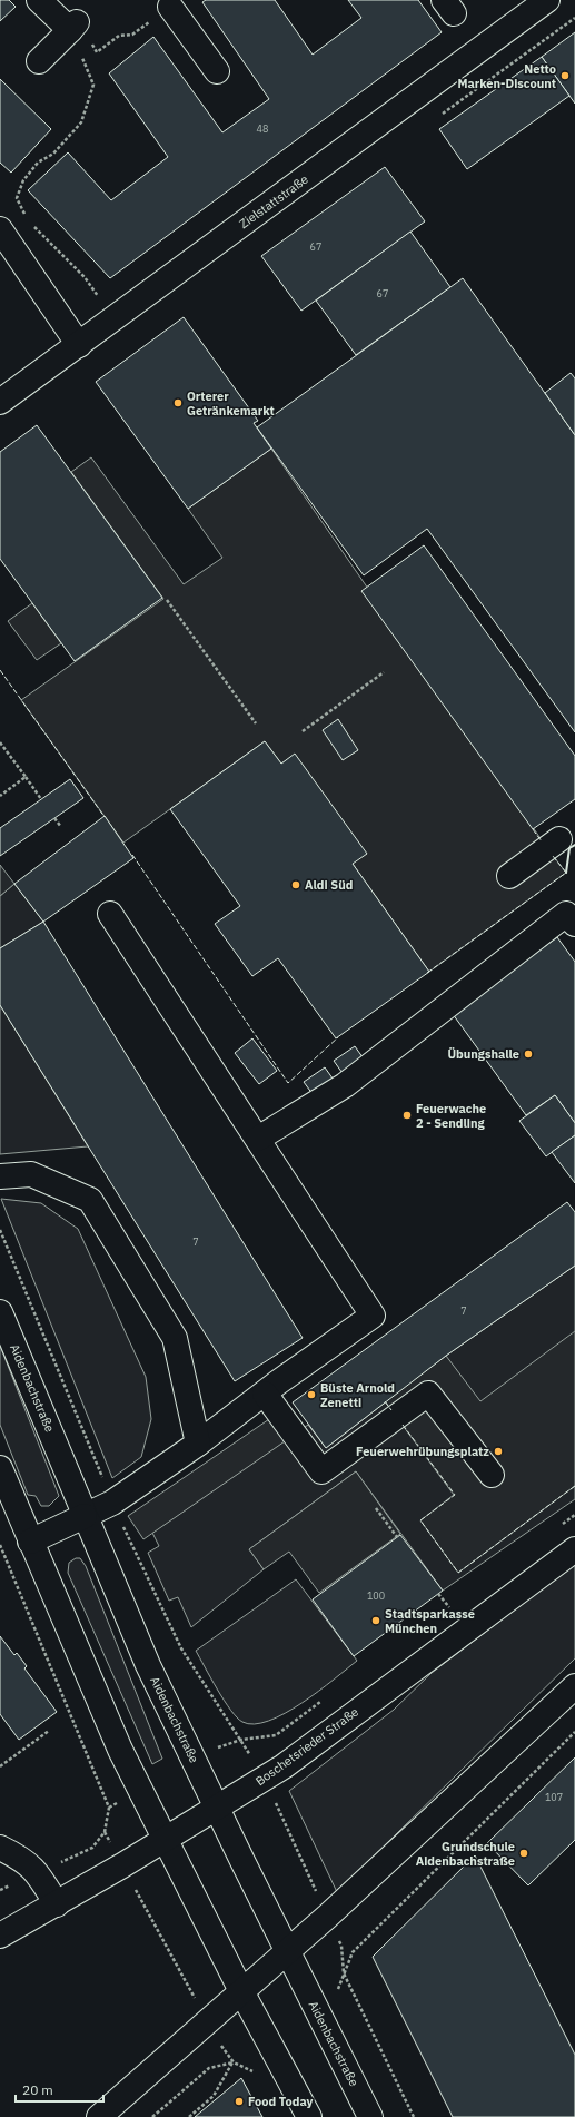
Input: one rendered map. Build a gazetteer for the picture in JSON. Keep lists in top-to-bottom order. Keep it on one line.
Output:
{"streets":{"main road":["Zielstattstraße","Aidenbachstraße","Boschetsrieder Straße"]},"crossings":[["Aidenbachstraße","Boschetsrieder Straße"]],"places":["Netto Marken-Discount","Orterer Getränkemarkt","Aldi Süd","Übungshalle","Feuerwache 2 - Sendling","Büste Arnold Zenetti","Feuerwehrübungsplatz","Stadtsparkasse München","Grundschule Aidenbachstraße","Food Today"],"house_numbers":["48","67","67","7","7","100","107"],"scale_bar":"20 m"}
